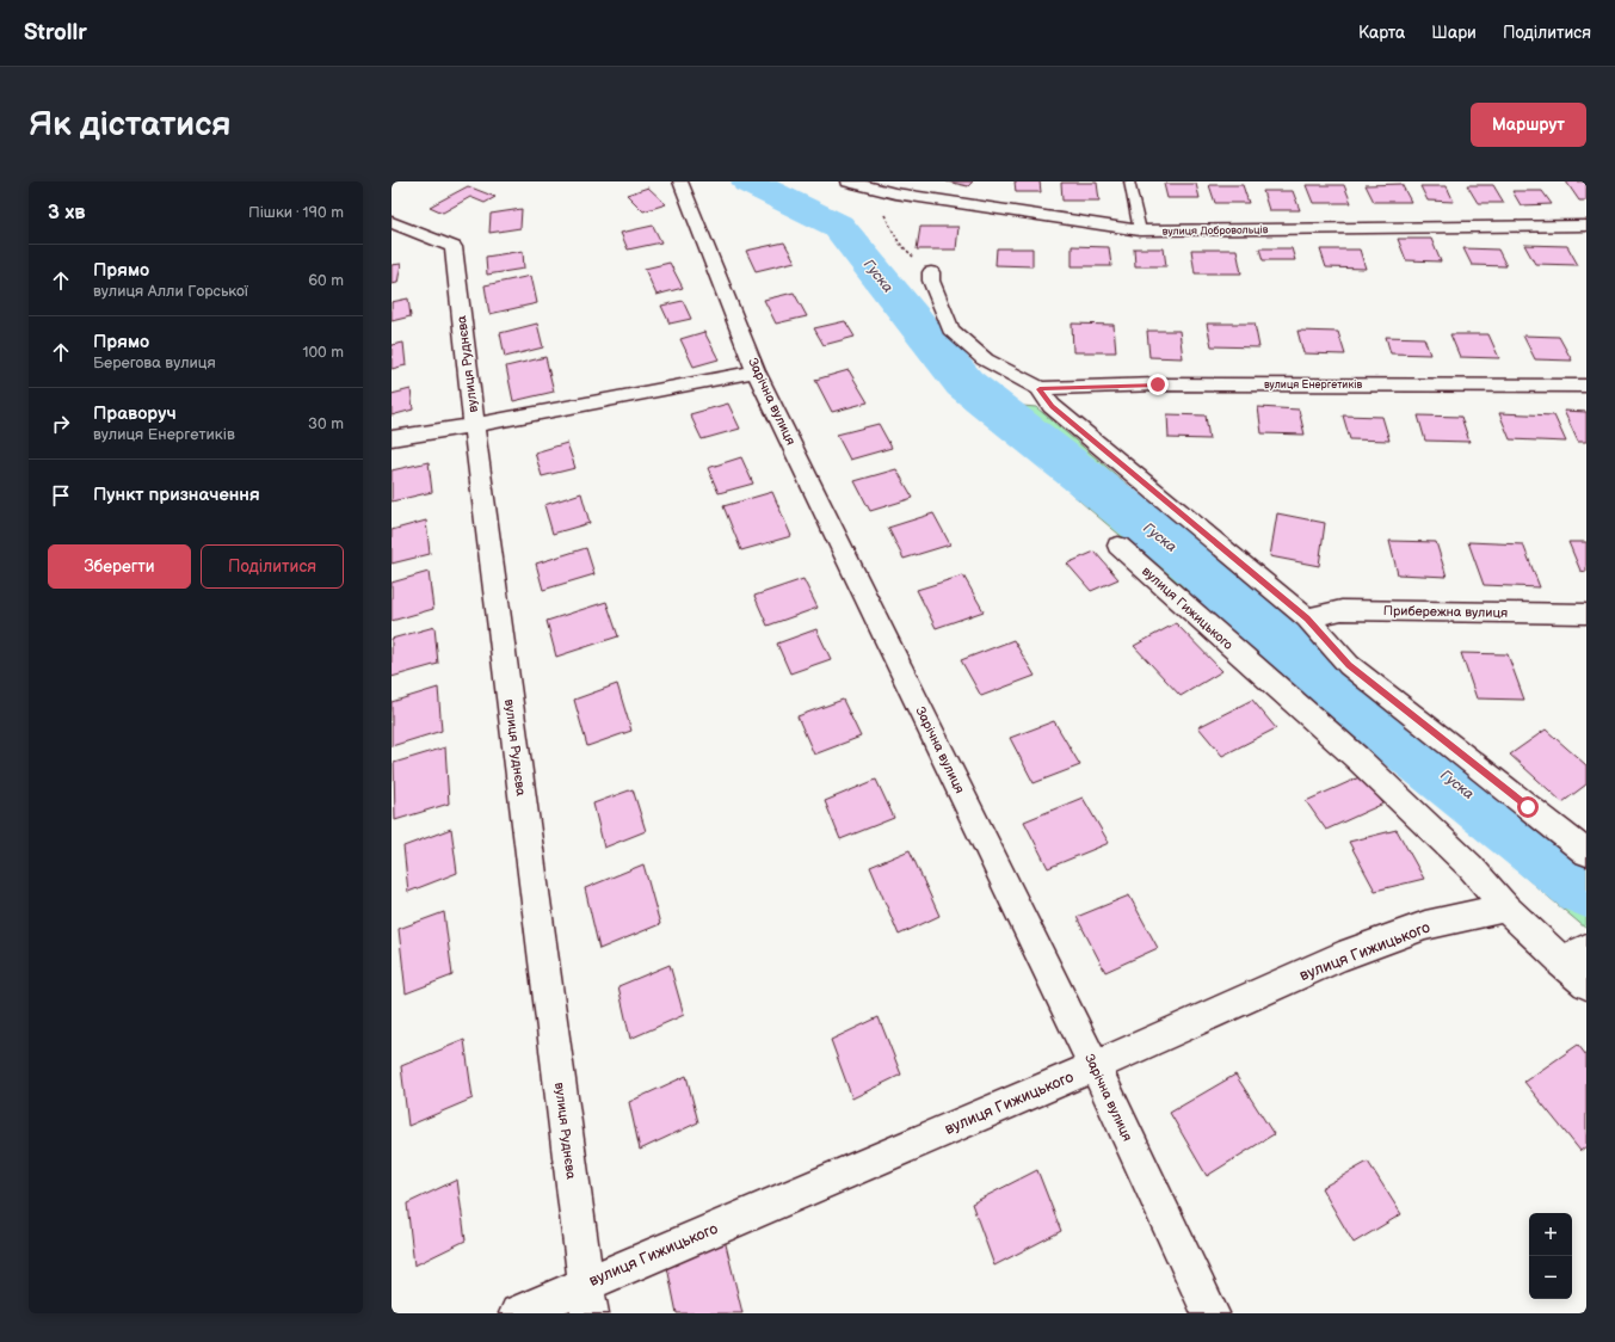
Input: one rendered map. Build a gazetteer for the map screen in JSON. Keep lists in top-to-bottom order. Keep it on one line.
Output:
{"streets":{"street":["вулиця Добровольців","вулиця Руднєва","вулиця Енергетиків","Зарічна вулиця","вулиця Гижицького","Прибережна вулиця"]},"crossings":[["вулиця Руднєва","вулиця Гижицького"],["Зарічна вулиця","вулиця Гижицького"]],"water":["Гуска"],"page":{"header":"Strollr","nav":["Карта","Шари","Поділитися"],"buttons":["Маршрут",["Зберегти","Поділитися"]],"title":"Як дістатися","heading":["3 хв","Пішки · 190 m"],"list":[["Прямо","вулиця Алли Горської","60 m"],["Прямо","Берегова вулиця","100 m"],["Праворуч","вулиця Енергетиків","30 m"],"Пункт призначення"],"map_buttons":["+","−"]}}
